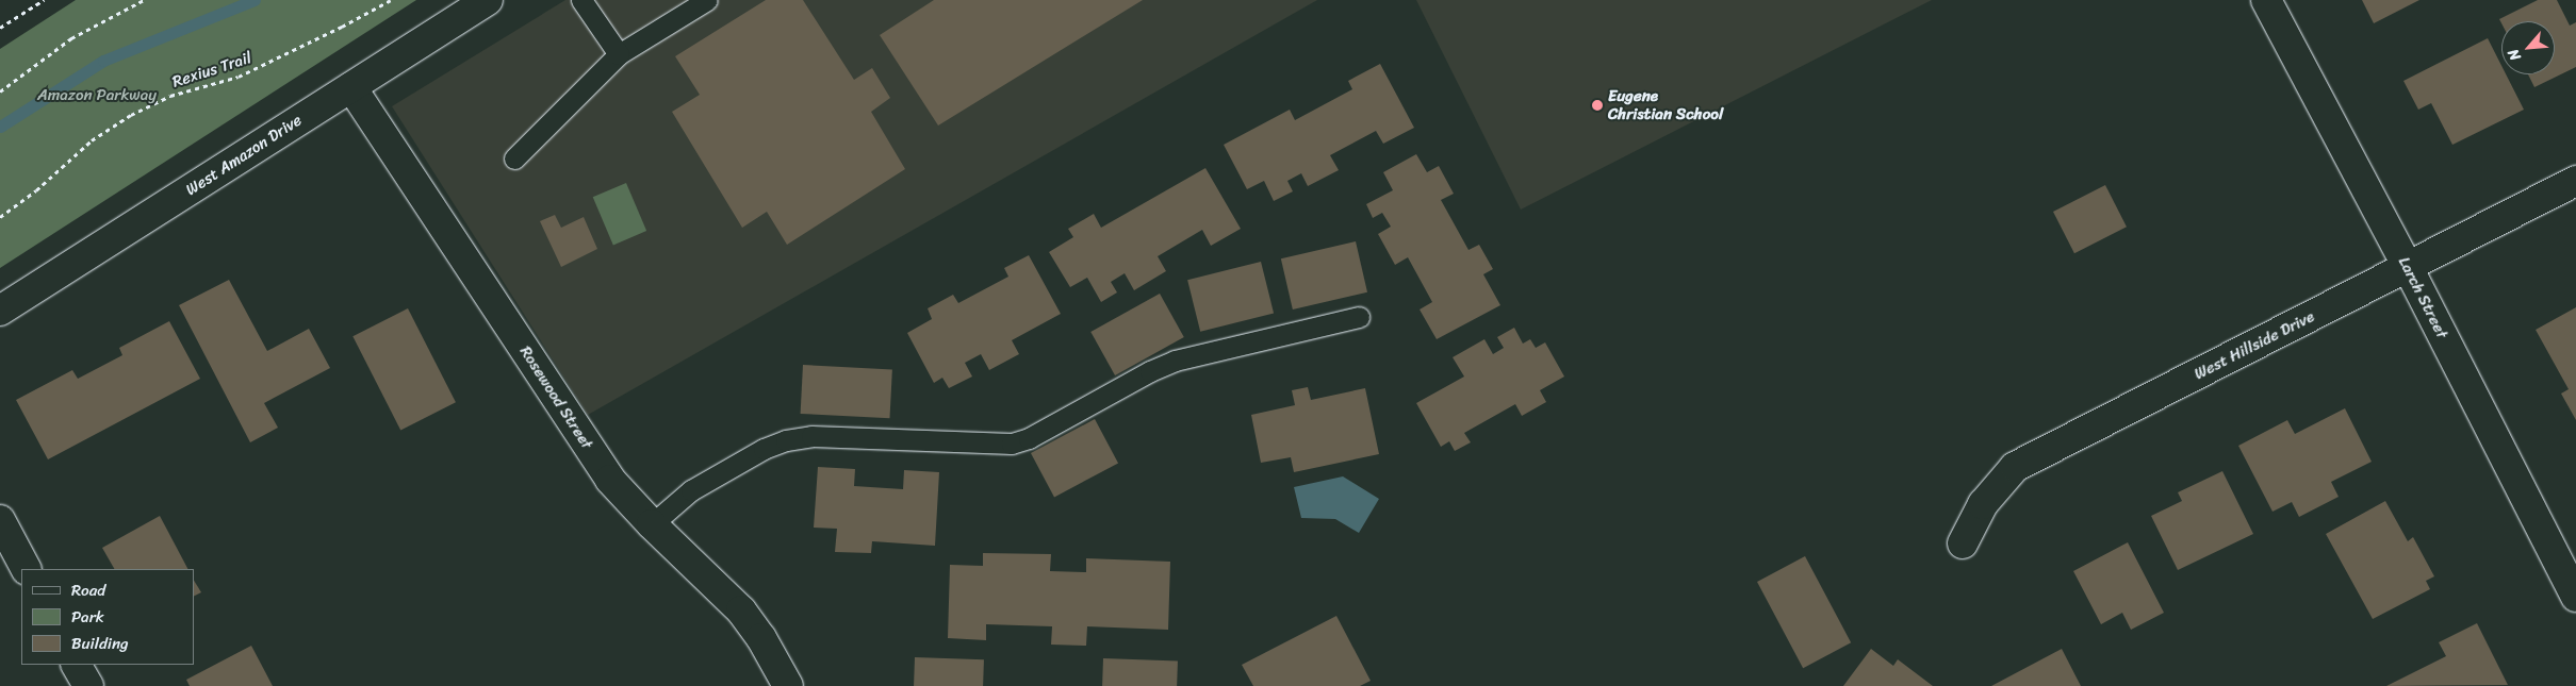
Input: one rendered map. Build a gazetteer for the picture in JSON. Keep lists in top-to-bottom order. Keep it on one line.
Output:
{"streets":{"street":["West Amazon Drive","Larch Street","West Hillside Drive","Rosewood Street"],"path":["Rexius Trail"]},"crossings":[["West Amazon Drive","Rosewood Street"],["Larch Street","West Hillside Drive"]],"parks":["Amazon Parkway"],"places":["Eugene Christian School"],"legend":["Road","Park","Building"],"north":"bottom left"}
